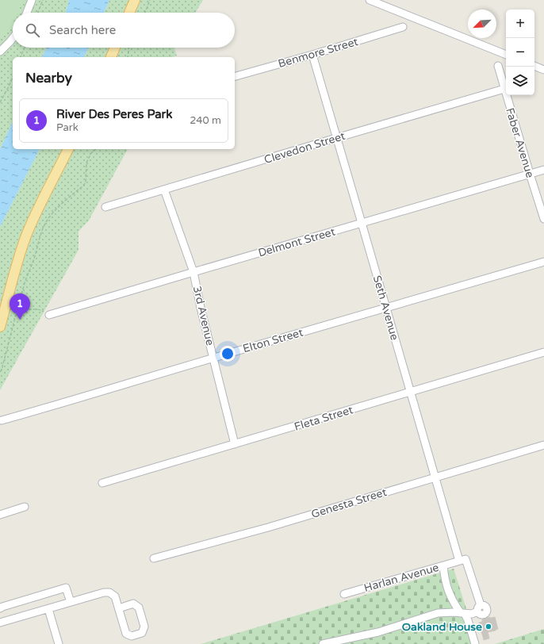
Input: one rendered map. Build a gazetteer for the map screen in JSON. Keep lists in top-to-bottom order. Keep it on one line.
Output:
{"streets":{"street":["Benmore Street","Faber Avenue","Clevedon Street","Delmont Street","Seth Avenue","3rd Avenue","Elton Street","Fleta Street","Genesta Street","Harlan Avenue"]},"crossings":[["Benmore Street","Seth Avenue"],["Faber Avenue","Clevedon Street"],["Faber Avenue","Delmont Street"],["Clevedon Street","Seth Avenue"],["Clevedon Street","3rd Avenue"],["Delmont Street","Seth Avenue"],["Delmont Street","3rd Avenue"],["Seth Avenue","Elton Street"],["Seth Avenue","Fleta Street"],["Seth Avenue","Genesta Street"],["Seth Avenue","Harlan Avenue"],["3rd Avenue","Elton Street"],["3rd Avenue","Fleta Street"]],"places":["Oakland House"],"north":"bottom left","page":{"map_buttons":["+","−"],"search":"Search here","heading":"Nearby","list":[{"mark":"1","name":"River Des Peres Park","note":"Park","value":"240 m"}],"pins":"1"}}
